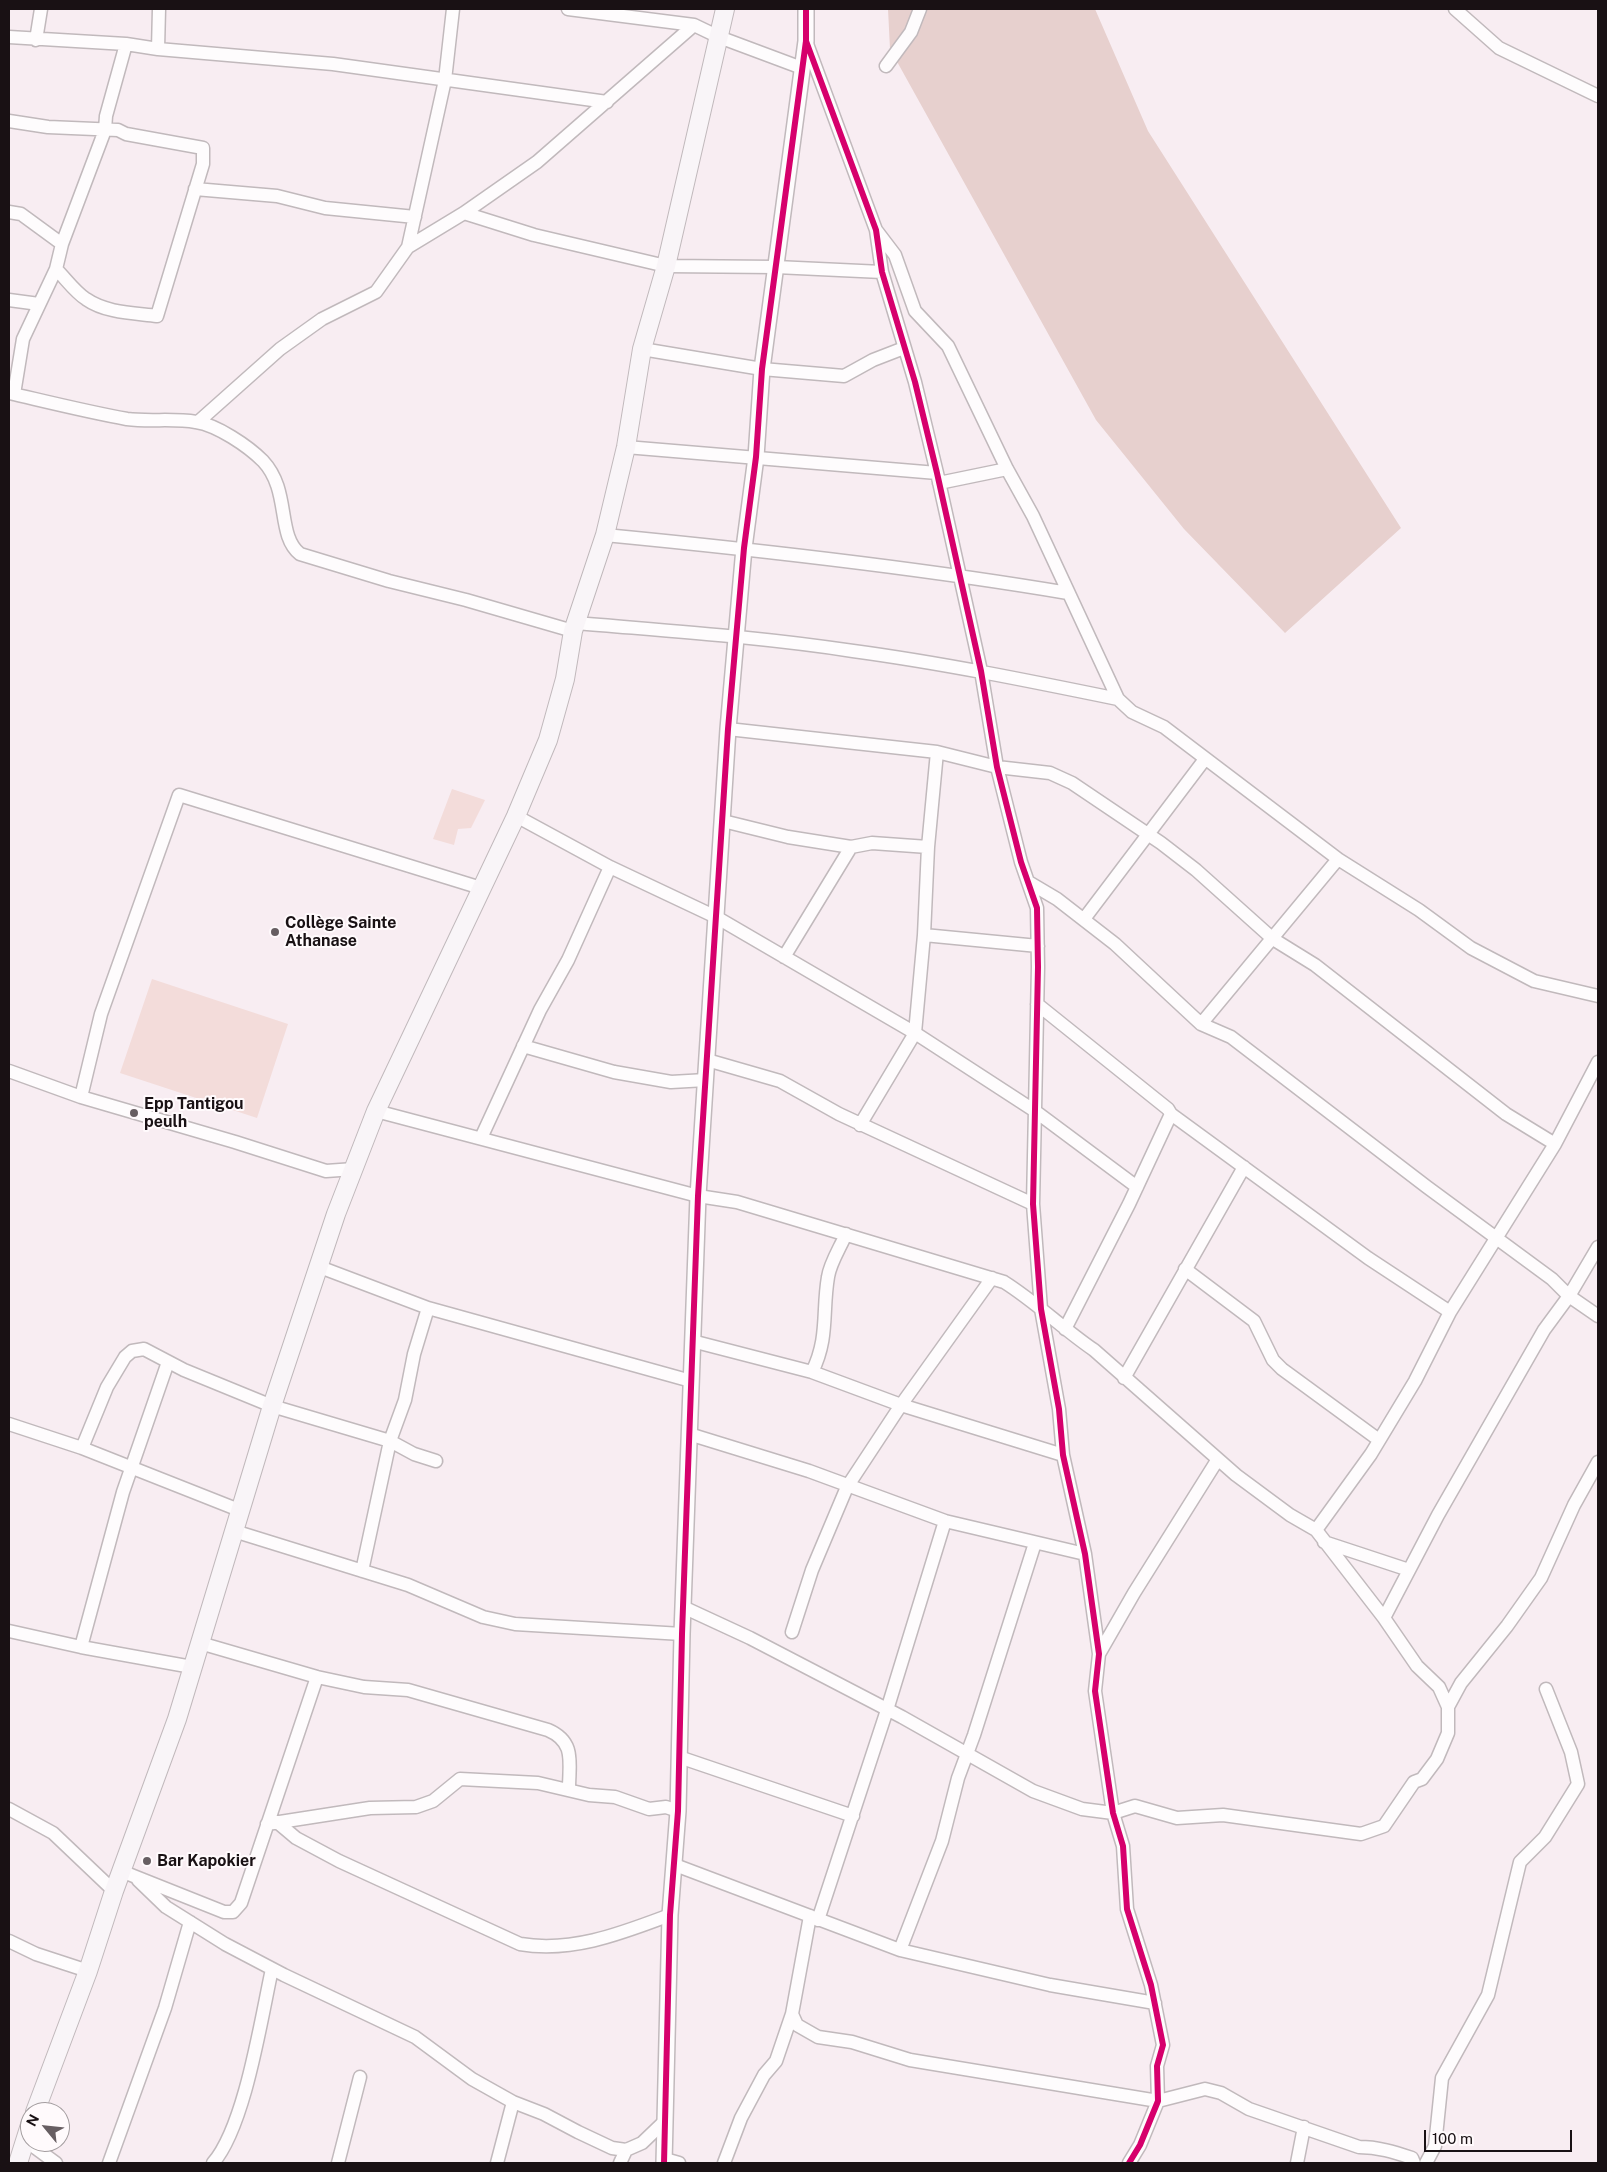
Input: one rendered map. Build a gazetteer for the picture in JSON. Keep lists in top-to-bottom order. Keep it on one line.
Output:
{"places":["Collège Sainte Athanase","Epp Tantigou peulh","Bar Kapokier"],"scale_bar":"100 m","north":"top left"}
